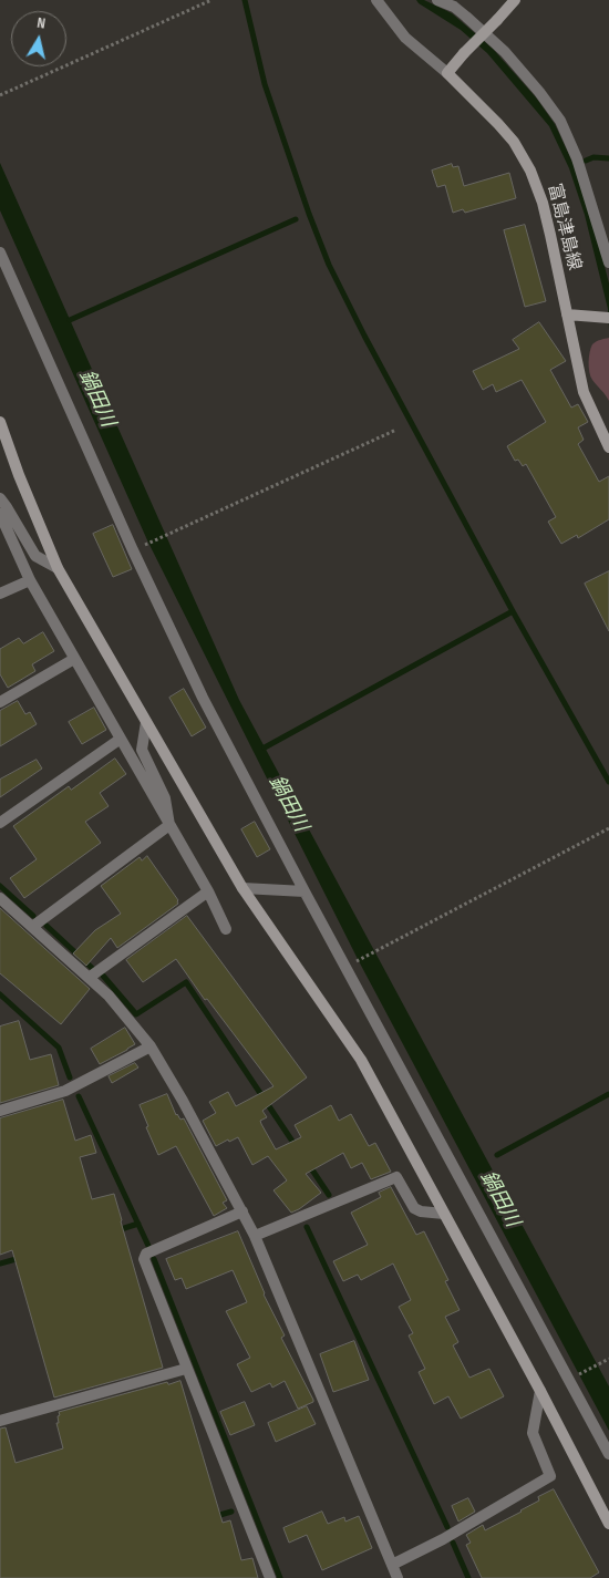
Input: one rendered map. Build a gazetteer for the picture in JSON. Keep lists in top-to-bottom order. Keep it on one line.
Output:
{"streets":{"street":["富島津島線"]},"water":["鍋田川"],"north":"top"}
